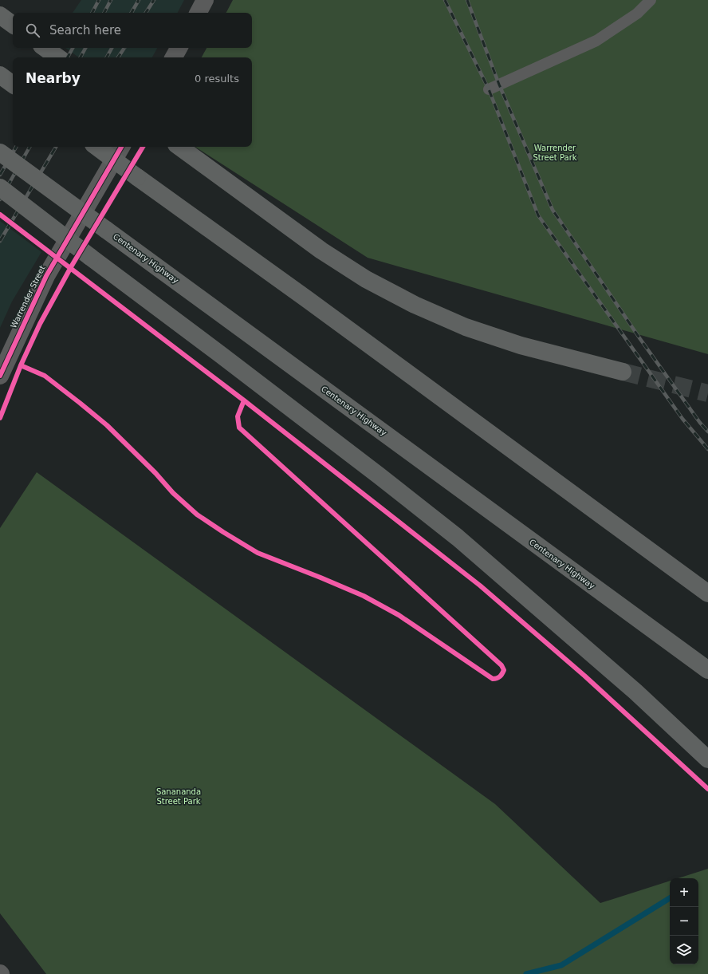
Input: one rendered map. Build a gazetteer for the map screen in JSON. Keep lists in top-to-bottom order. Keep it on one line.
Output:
{"streets":{"highway":["Centenary Highway"],"street":["Warrender Street"]},"parks":["Warrender Street Park","Sanananda Street Park"],"page":{"search":"Search here","heading":["Nearby","0 results"],"map_buttons":["+","−"]}}
